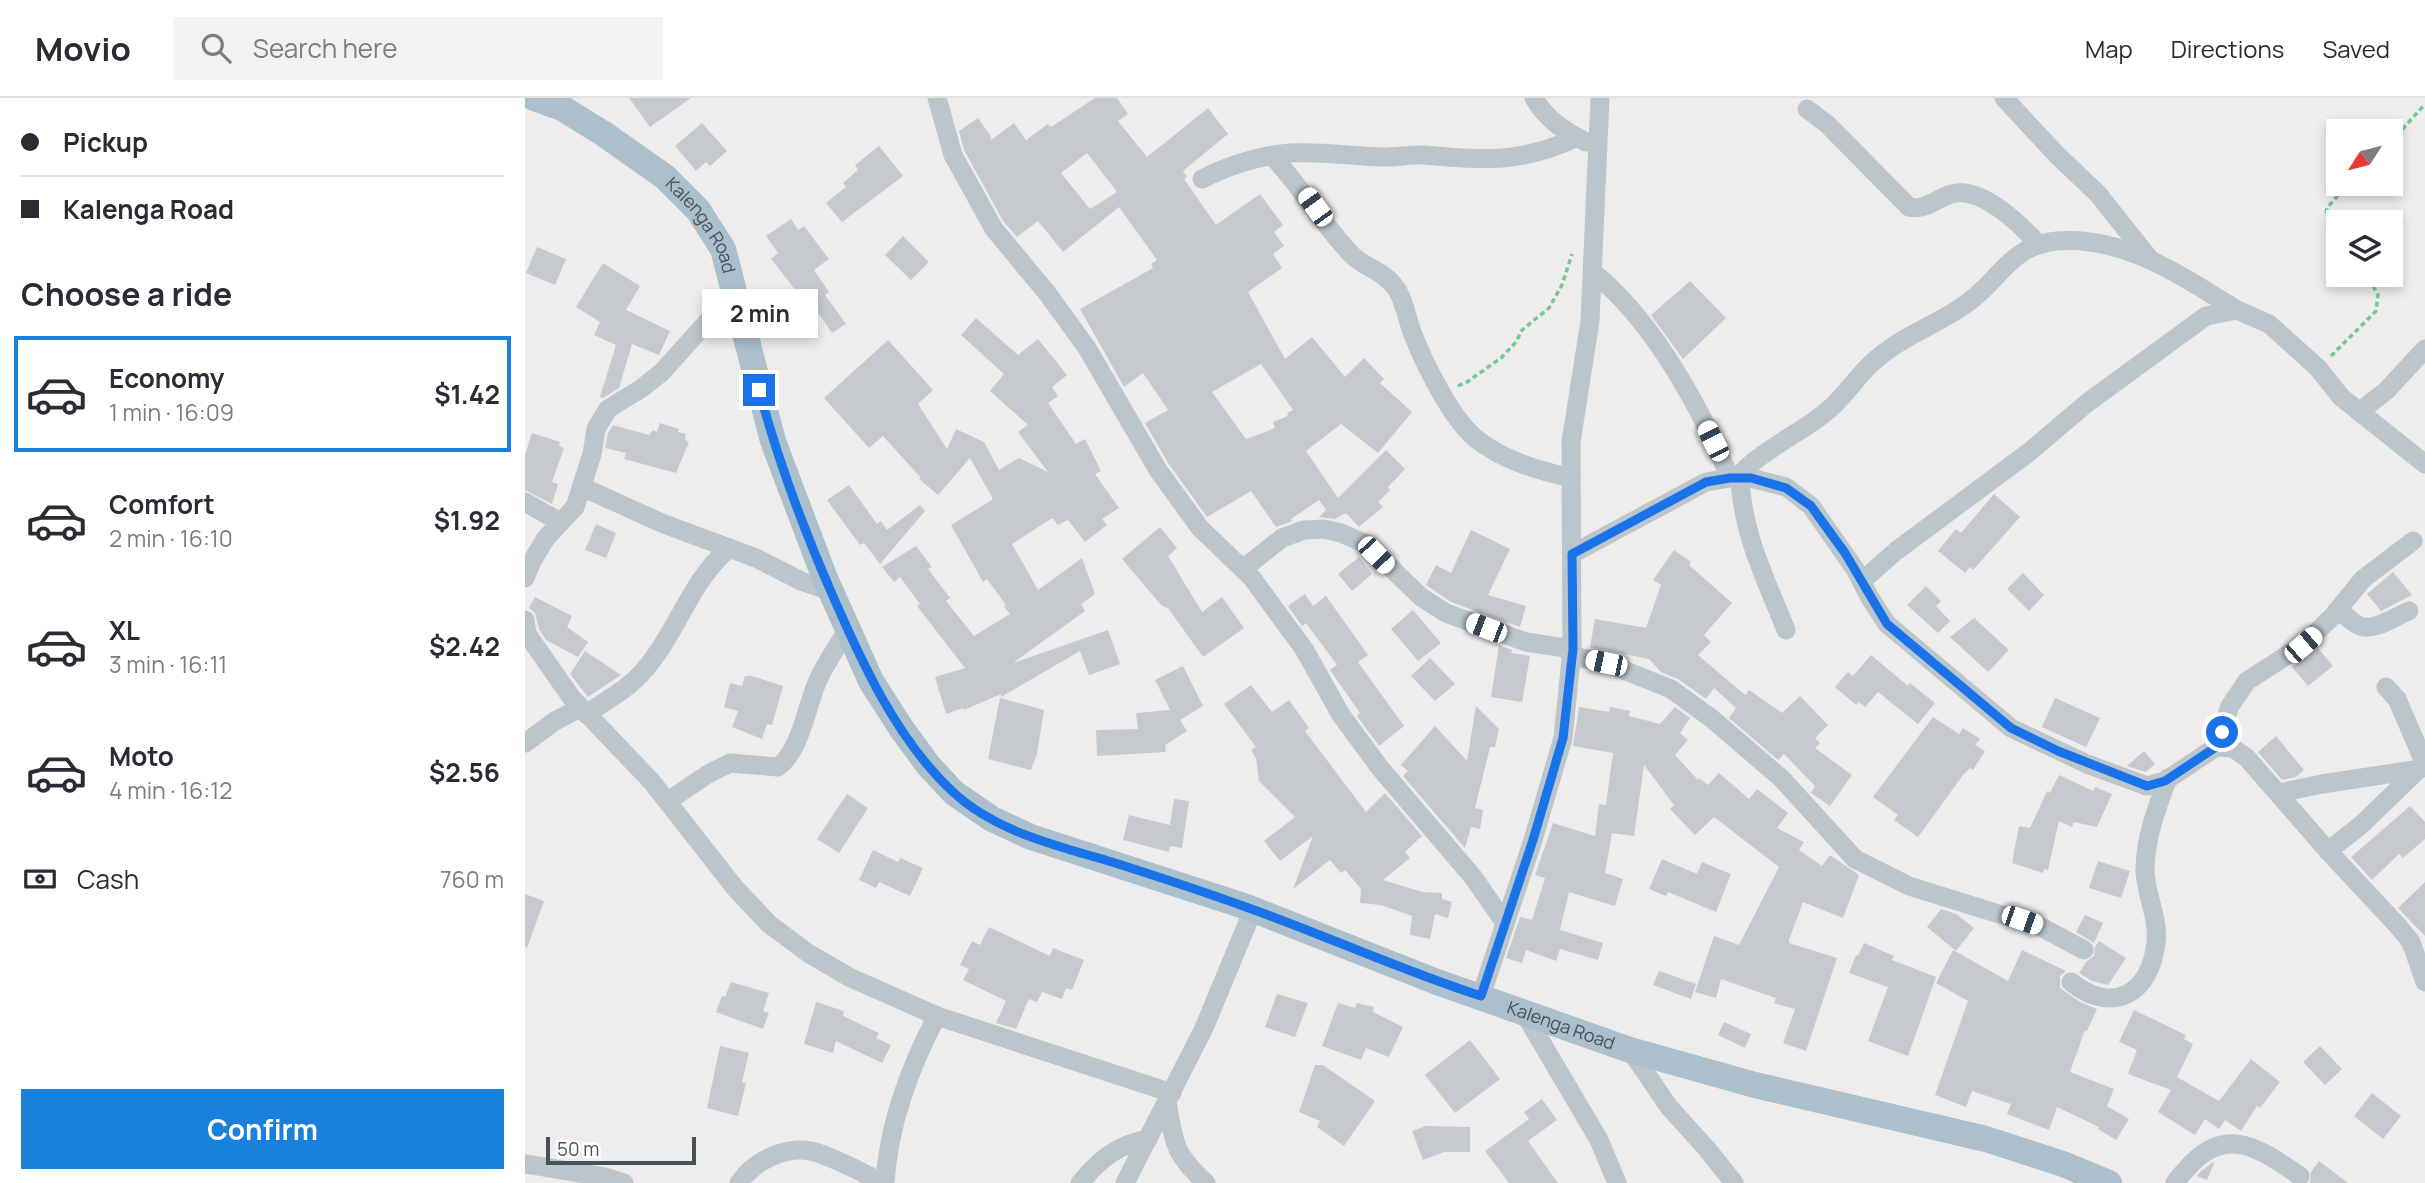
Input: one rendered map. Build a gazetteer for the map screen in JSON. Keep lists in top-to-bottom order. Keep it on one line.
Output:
{"streets":{"main road":["Kalenga Road"]},"scale_bar":"50 m","north":"bottom left","page":{"header":"Movio","search":"Search here","nav":["Map","Directions","Saved"],"banner":["Pickup","Kalenga Road"],"heading":"Choose a ride","bubble":"2 min","list":[{"name":"Economy","note":"1 min · 16:09","value":"$1.42"},{"name":"Comfort","note":"2 min · 16:10","value":"$1.92"},{"name":"XL","note":"3 min · 16:11","value":"$2.42"},{"name":"Moto","note":"4 min · 16:12","value":"$2.56"}],"pay":["Cash","760 m"],"buttons":"Confirm","scale":"50 m"}}
